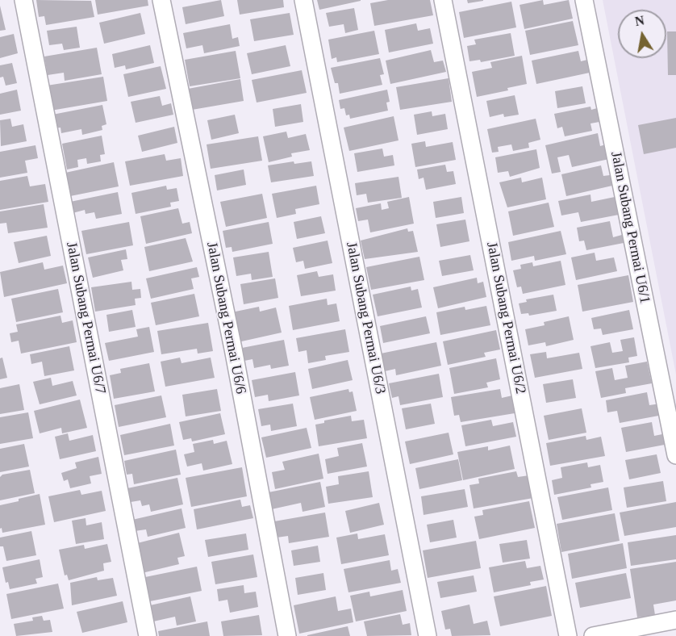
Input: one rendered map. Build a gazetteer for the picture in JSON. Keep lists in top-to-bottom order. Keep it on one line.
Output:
{"streets":{"street":["Jalan Subang Permai U6/1","Jalan Subang Permai U6/7","Jalan Subang Permai U6/6","Jalan Subang Permai U6/3","Jalan Subang Permai U6/2"]},"north":"top"}
